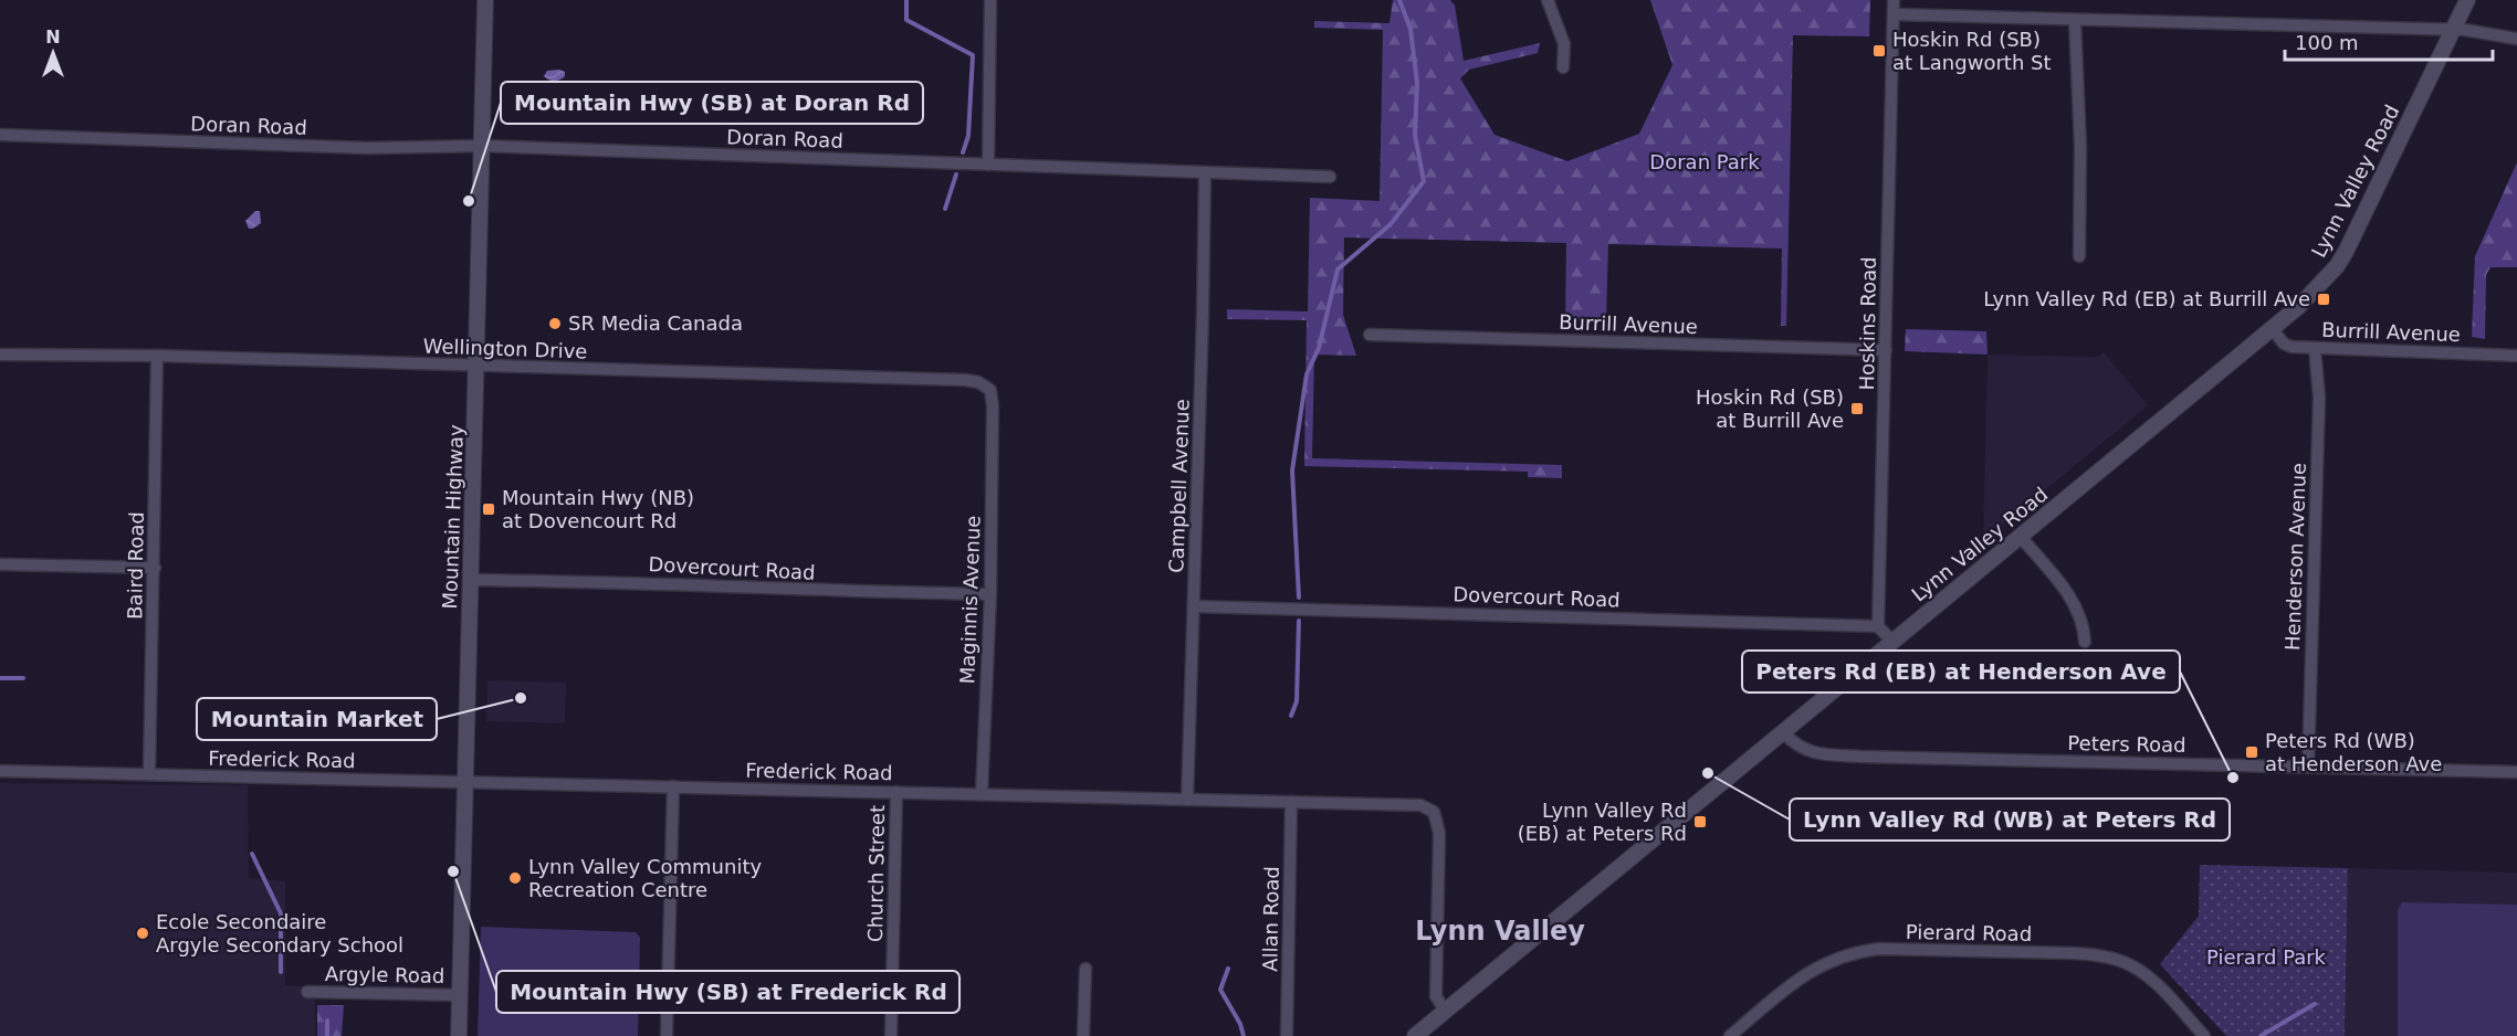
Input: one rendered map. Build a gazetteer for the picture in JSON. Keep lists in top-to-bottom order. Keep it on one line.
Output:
{"streets":{"street":["Doran Road","Lynn Valley Road","Hoskins Road","Burrill Avenue","Wellington Drive","Campbell Avenue","Mountain Highway","Henderson Avenue","Baird Road","Dovercourt Road","Maginnis Avenue","Peters Road","Frederick Road","Church Street","Allan Road","Pierard Road","Argyle Road"]},"crossings":[["Doran Road","Campbell Avenue"],["Doran Road","Mountain Highway"],["Lynn Valley Road","Burrill Avenue"],["Lynn Valley Road","Peters Road"],["Lynn Valley Road","Frederick Road"],["Hoskins Road","Burrill Avenue"],["Hoskins Road","Dovercourt Road"],["Burrill Avenue","Henderson Avenue"],["Wellington Drive","Mountain Highway"],["Wellington Drive","Baird Road"],["Wellington Drive","Maginnis Avenue"],["Campbell Avenue","Dovercourt Road"],["Campbell Avenue","Frederick Road"],["Mountain Highway","Dovercourt Road"],["Mountain Highway","Frederick Road"],["Mountain Highway","Argyle Road"],["Henderson Avenue","Peters Road"],["Baird Road","Frederick Road"],["Dovercourt Road","Maginnis Avenue"],["Maginnis Avenue","Frederick Road"],["Frederick Road","Church Street"],["Frederick Road","Allan Road"]],"districts":["Lynn Valley"],"parks":["Doran Park","Pierard Park"],"places":{"transit":["Hoskin Rd (SB) at Langworth St","Lynn Valley Rd (EB) at Burrill Ave","Hoskin Rd (SB) at Burrill Ave","Mountain Hwy (NB) at Dovencourt Rd","Peters Rd (WB) at Henderson Ave","Lynn Valley Rd (EB) at Peters Rd"],"other":["Mountain Hwy (SB) at Doran Rd","SR Media Canada","Mountain Market","Lynn Valley Rd (WB) at Peters Rd","Peters Rd (EB) at Henderson Ave","Mountain Hwy (SB) at Frederick Rd","Lynn Valley Community Recreation Centre","Ecole Secondaire Argyle Secondary School"]},"scale_bar":"100 m","north":"top"}
